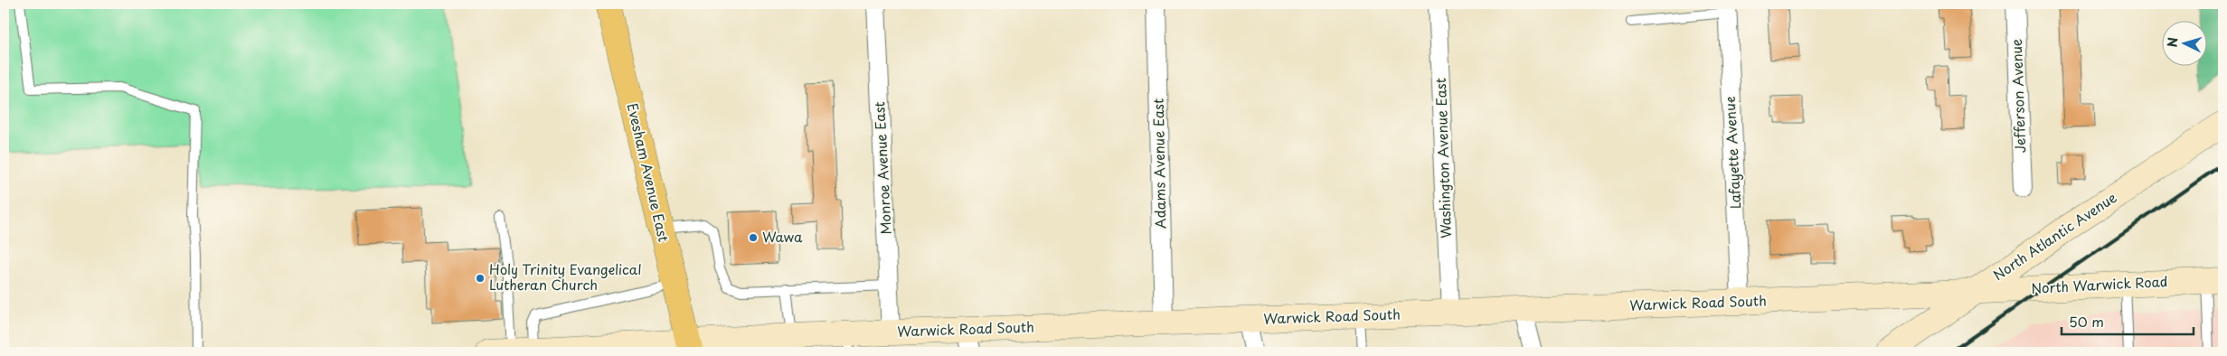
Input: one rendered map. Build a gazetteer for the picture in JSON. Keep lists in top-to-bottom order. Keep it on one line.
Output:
{"streets":{"main road":["Evesham Avenue East"],"street":["Jefferson Avenue","Lafayette Avenue","Washington Avenue East","Adams Avenue East","Monroe Avenue East","North Atlantic Avenue","North Warwick Road","Warwick Road South"]},"crossings":[["Lafayette Avenue","Warwick Road South"],["Washington Avenue East","Warwick Road South"],["Adams Avenue East","Warwick Road South"],["Monroe Avenue East","Warwick Road South"],["Evesham Avenue East","Warwick Road South"],["North Atlantic Avenue","North Warwick Road"],["North Atlantic Avenue","Warwick Road South"],["North Warwick Road","Warwick Road South"]],"places":["Wawa","Holy Trinity Evangelical Lutheran Church"],"scale_bar":"50 m","north":"left"}
